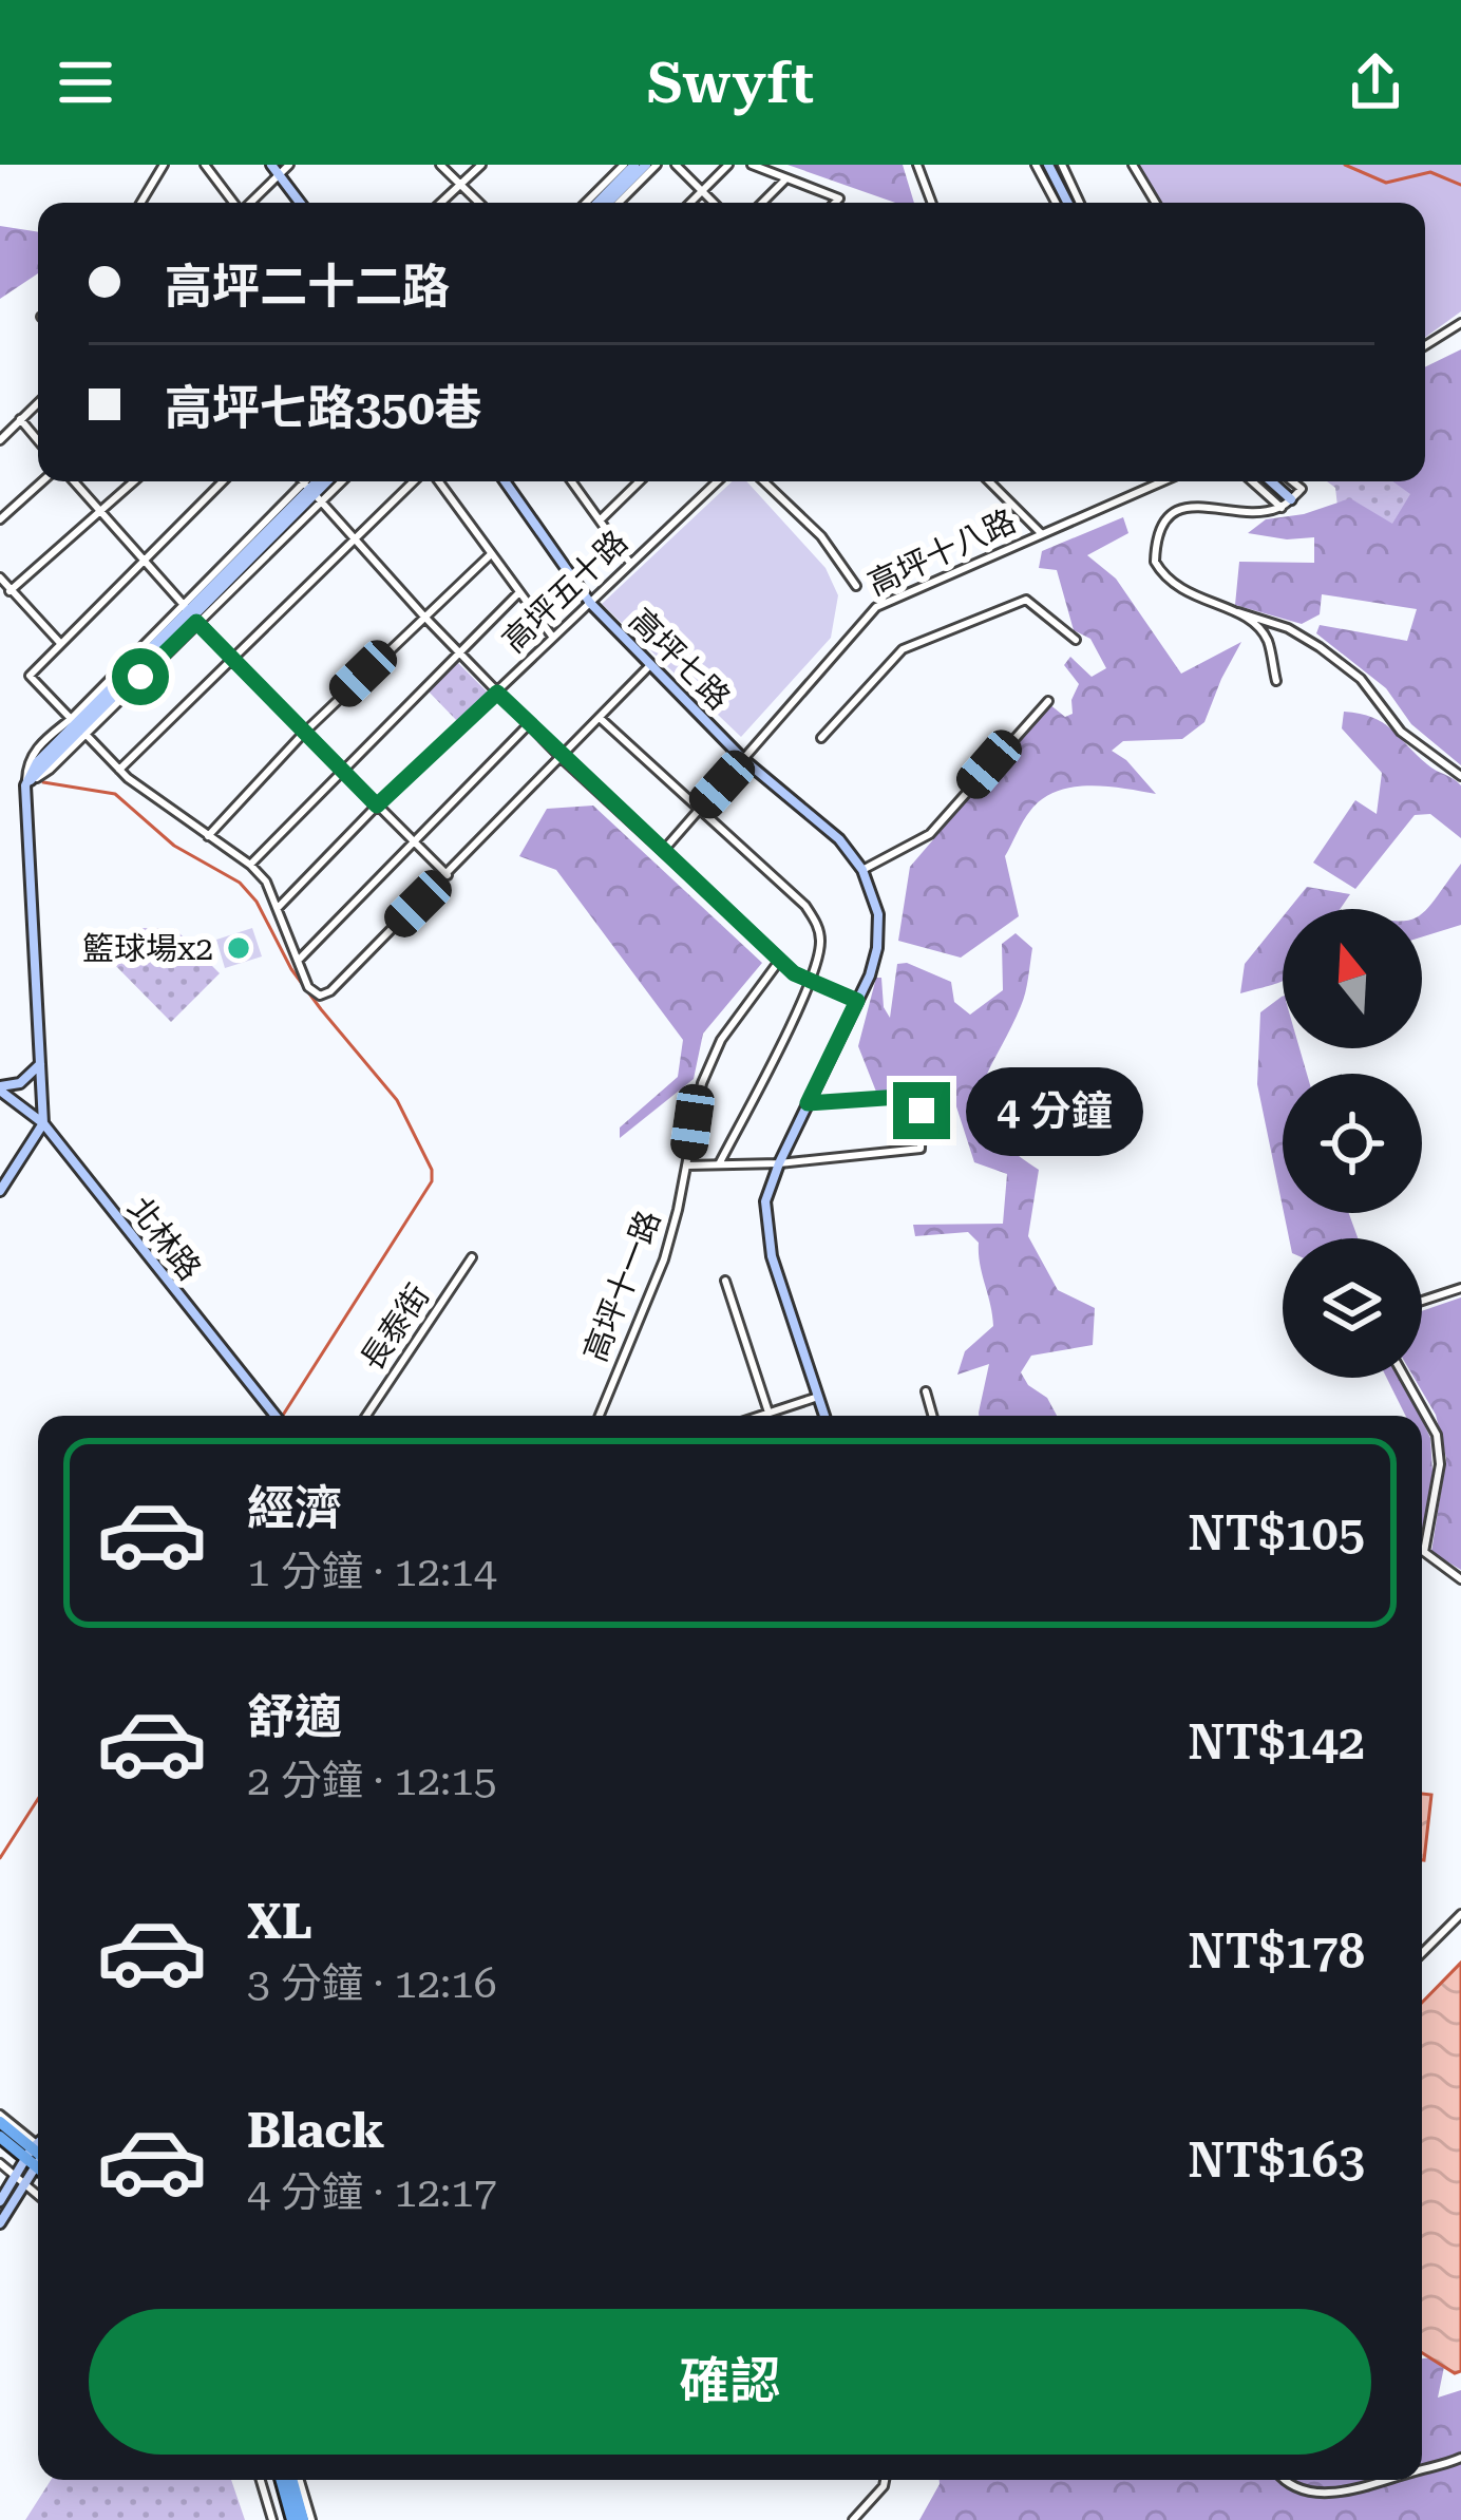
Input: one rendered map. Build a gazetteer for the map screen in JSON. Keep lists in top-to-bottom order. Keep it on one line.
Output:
{"streets":{"street":["高坪十八路","高坪五十路","高坪七路","北林路","高坪十一路","長泰街"]},"crossings":[["高坪十八路","高坪七路"],["高坪五十路","高坪七路"]],"places":["籃球場x2"],"north":"top","page":{"header":"Swyft","banner":["高坪二十二路","高坪七路350巷"],"bubble":"4 分鐘","list":[{"name":"經濟","note":"1 分鐘 · 12:14","value":"NT$105"},{"name":"舒適","note":"2 分鐘 · 12:15","value":"NT$142"},{"name":"XL","note":"3 分鐘 · 12:16","value":"NT$178"},{"name":"Black","note":"4 分鐘 · 12:17","value":"NT$163"}],"buttons":"確認"}}
